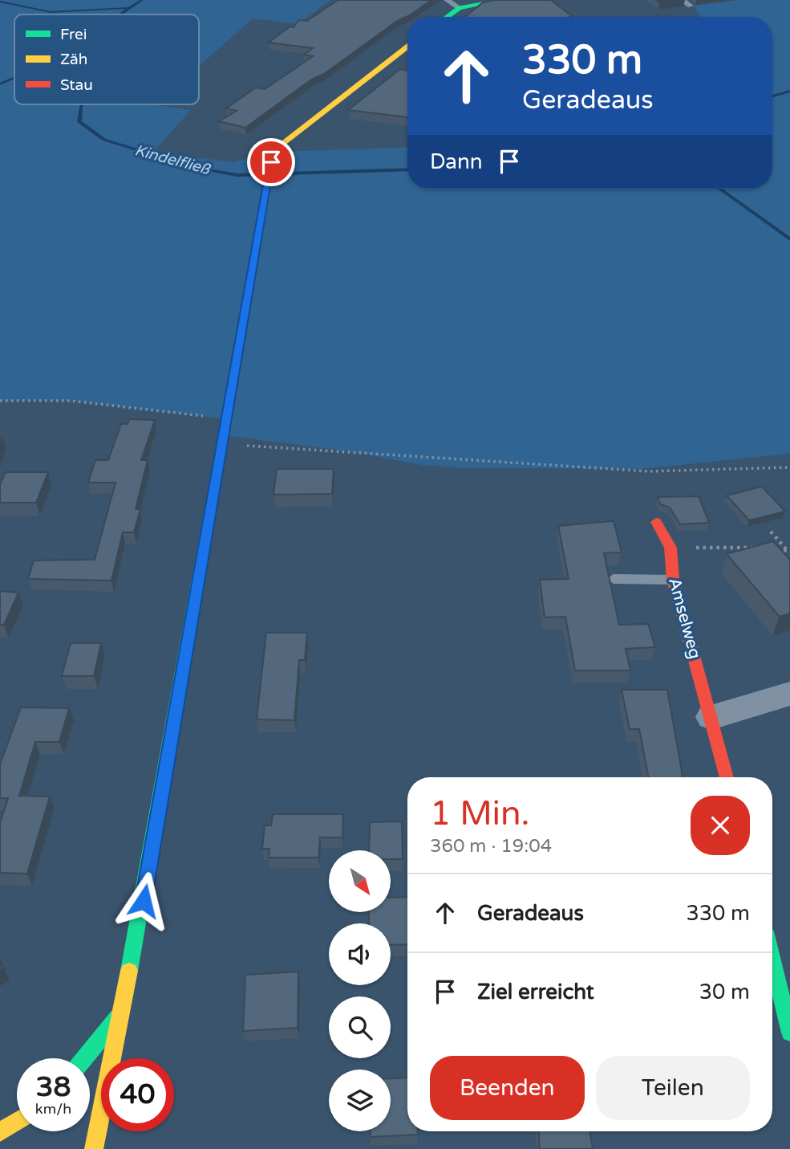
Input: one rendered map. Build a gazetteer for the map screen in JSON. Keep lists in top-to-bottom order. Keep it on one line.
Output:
{"streets":{"street":["Amselweg"]},"water":["Kindelfließ"],"legend":["Frei","Zäh","Stau"],"north":"bottom right","page":{"turn":["330 m","Geradeaus"],"then":"Dann","heading":["1 Min.","360 m · 19:04"],"list":[{"name":"Geradeaus","value":"330 m"},{"name":"Ziel erreicht","value":"30 m"}],"buttons":["Beenden","Teilen"],"speed":"38 km/h","limit":"40"}}
